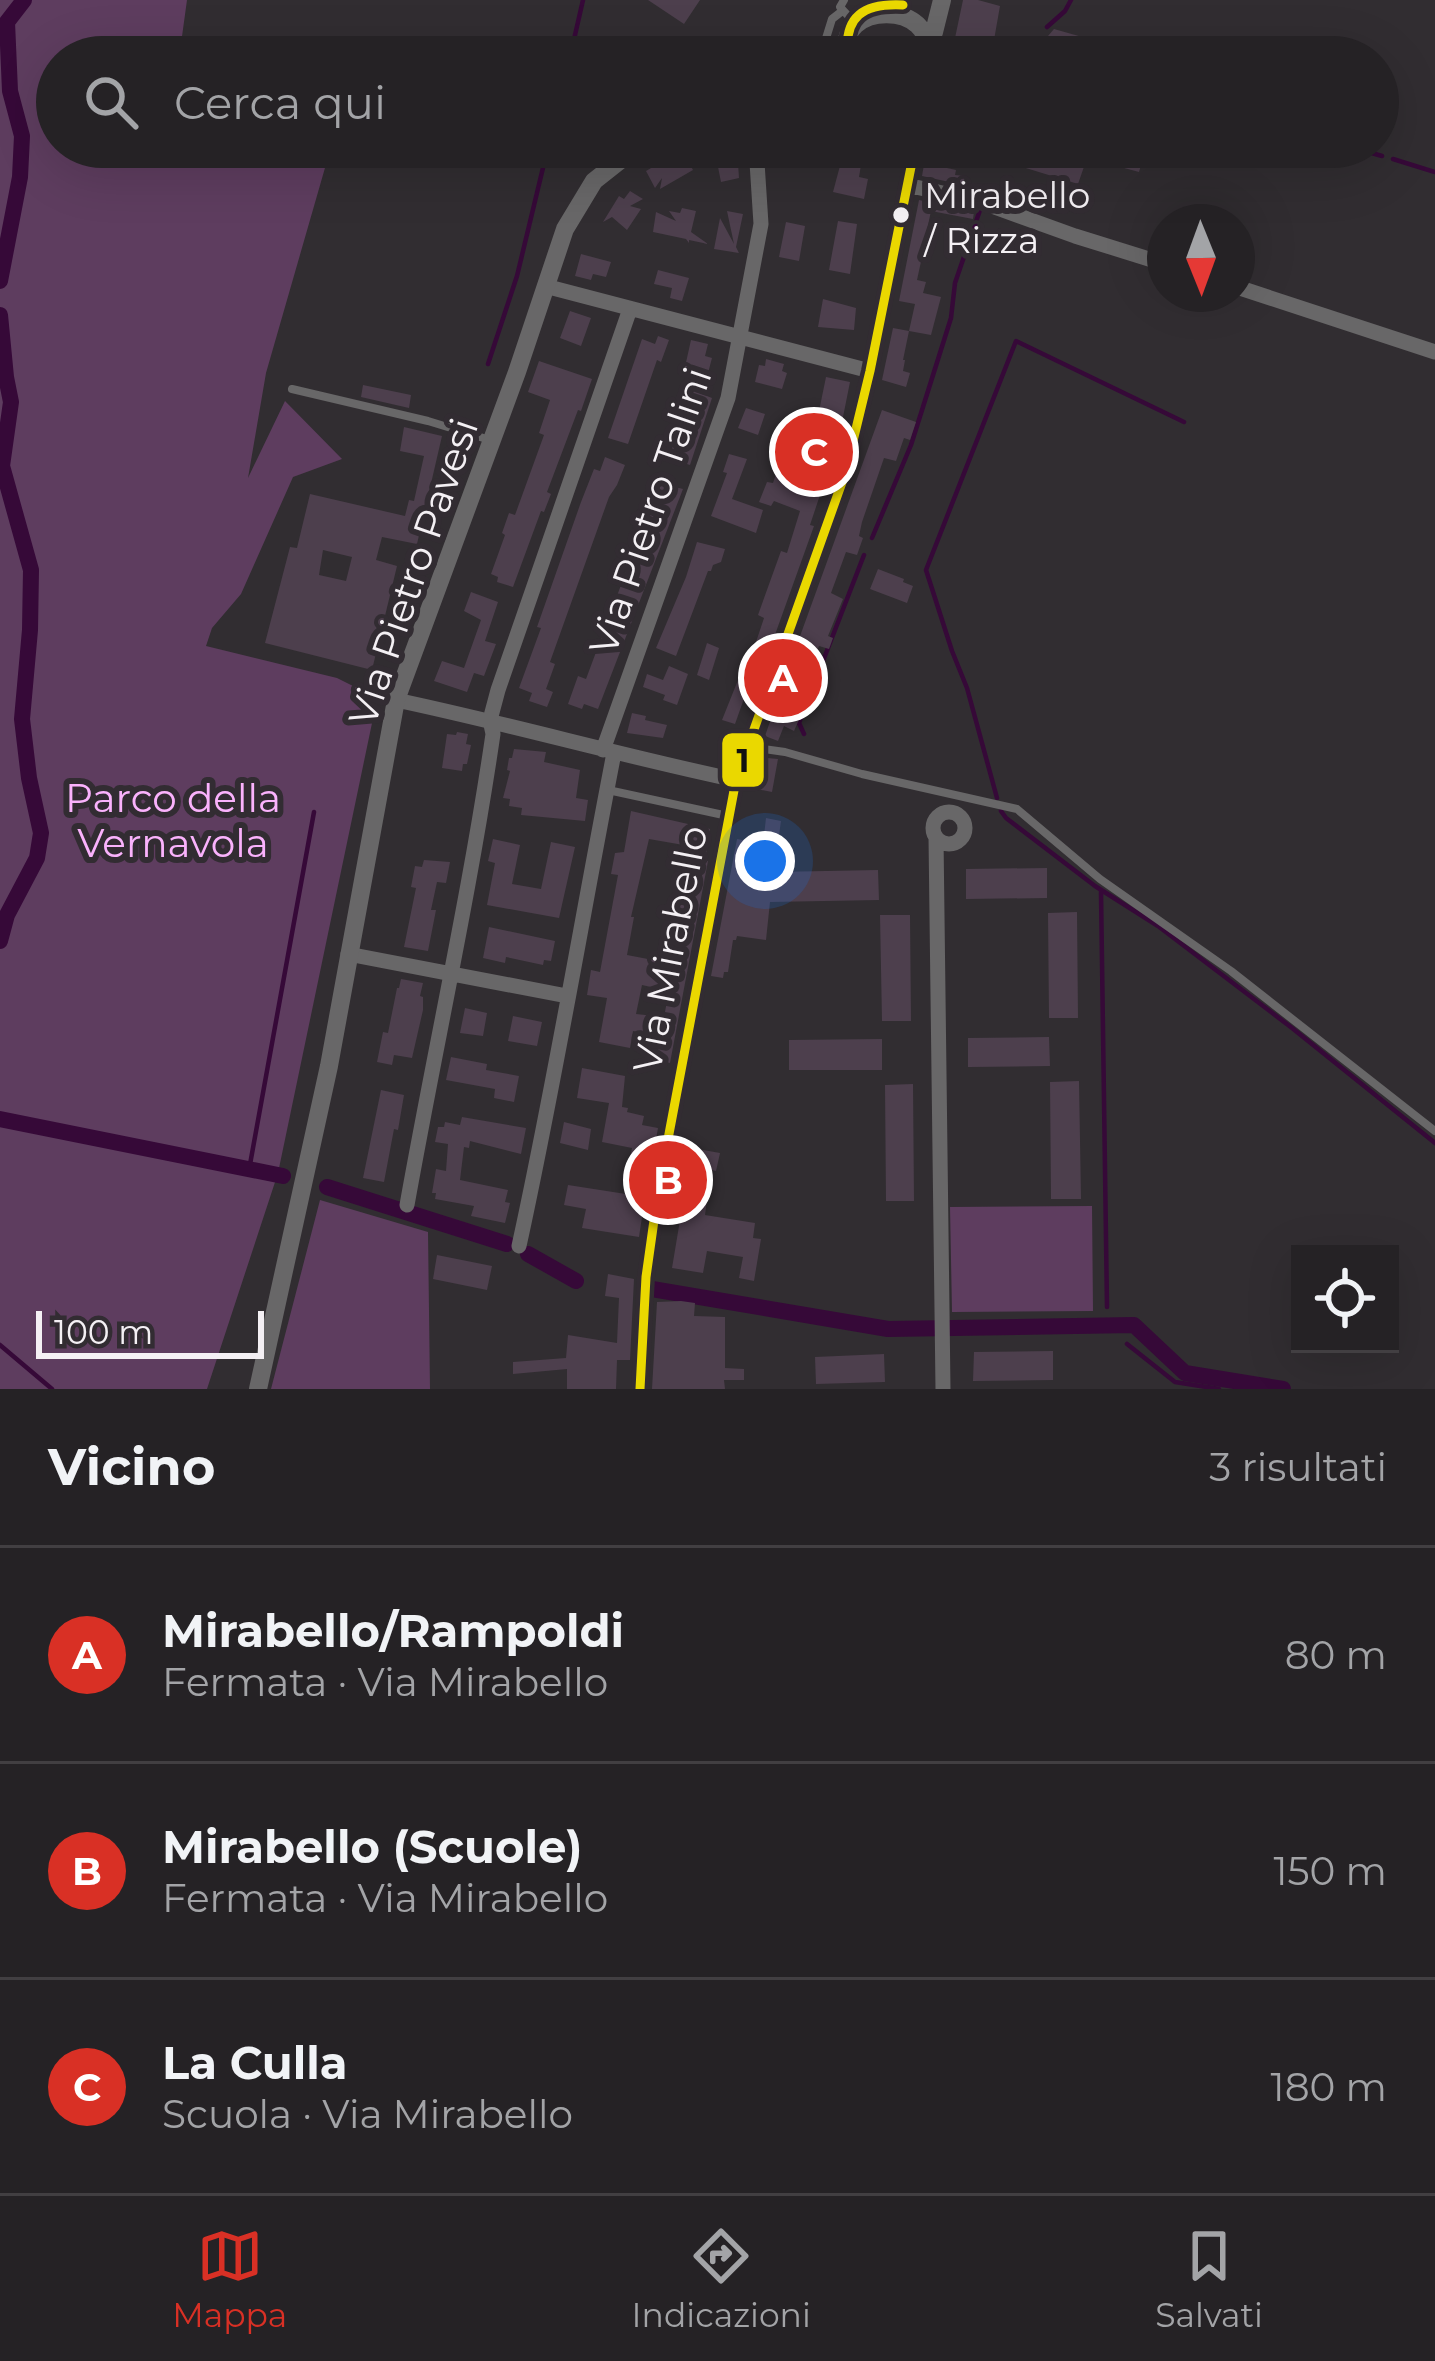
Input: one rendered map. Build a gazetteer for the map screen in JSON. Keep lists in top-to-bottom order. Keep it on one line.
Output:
{"streets":{"street":["Via Pietro Talini","Via Pietro Pavesi","Via Mirabello"]},"parks":["Parco della Vernavola"],"places":["Mirabello / Rizza"],"lines":["transit line 1"],"scale_bar":"100 m","north":"bottom","page":{"search":"Cerca qui","pins":["C","A","B"],"scale":"100 m","heading":["Vicino","3 risultati"],"list":[{"mark":"A","name":"Mirabello/Rampoldi","note":"Fermata · Via Mirabello","value":"80 m"},{"mark":"B","name":"Mirabello (Scuole)","note":"Fermata · Via Mirabello","value":"150 m"},{"mark":"C","name":"La Culla","note":"Scuola · Via Mirabello","value":"180 m"}],"nav":["Mappa","Indicazioni","Salvati"]}}
